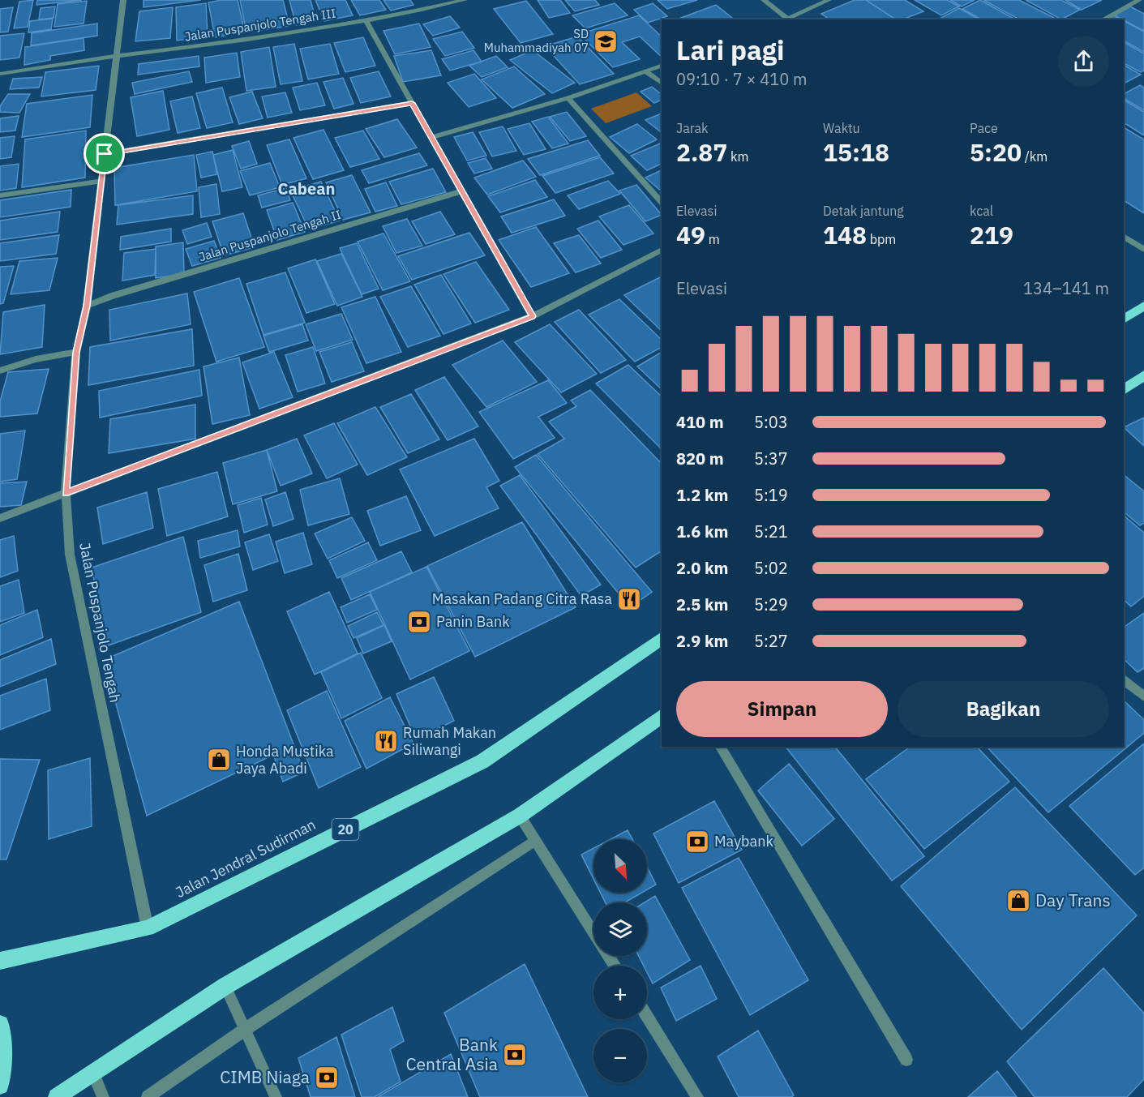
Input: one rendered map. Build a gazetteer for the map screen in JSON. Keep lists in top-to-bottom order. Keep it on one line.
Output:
{"streets":{"highway":["20","Jalan Jendral Sudirman"],"street":["Jalan Puspanjolo Tengah III","Jalan Puspanjolo Tengah II","Jalan Puspanjolo Tengah"]},"crossings":[["Jalan Puspanjolo Tengah III","Jalan Puspanjolo Tengah"],["Jalan Puspanjolo Tengah II","Jalan Puspanjolo Tengah"],["Jalan Puspanjolo Tengah","Jalan Jendral Sudirman"]],"districts":["Cabean"],"places":{"school or university":["SD Muhammadiyah 07"],"restaurant":["Masakan Padang Citra Rasa","Rumah Makan Siliwangi"],"bank":["Panin Bank","Maybank","Bank Central Asia","CIMB Niaga"],"shop":["Honda Mustika Jaya Abadi","Day Trans"]},"north":"bottom right","page":{"heading":["Lari pagi","09:10 · 7 × 410 m"],"stats":[["Jarak","2.87 km"],["Waktu","15:18"],["Pace","5:20 /km"],["Elevasi","49 m"],["Detak jantung","148 bpm"],["kcal","219"]],"chart":["Elevasi","134–141 m"],"list":[{"name":"410 m","note":"5:03"},{"name":"820 m","note":"5:37"},{"name":"1.2 km","note":"5:19"},{"name":"1.6 km","note":"5:21"},{"name":"2.0 km","note":"5:02"},{"name":"2.5 km","note":"5:29"},{"name":"2.9 km","note":"5:27"}],"buttons":["Simpan","Bagikan"],"map_buttons":["+","−"]}}
